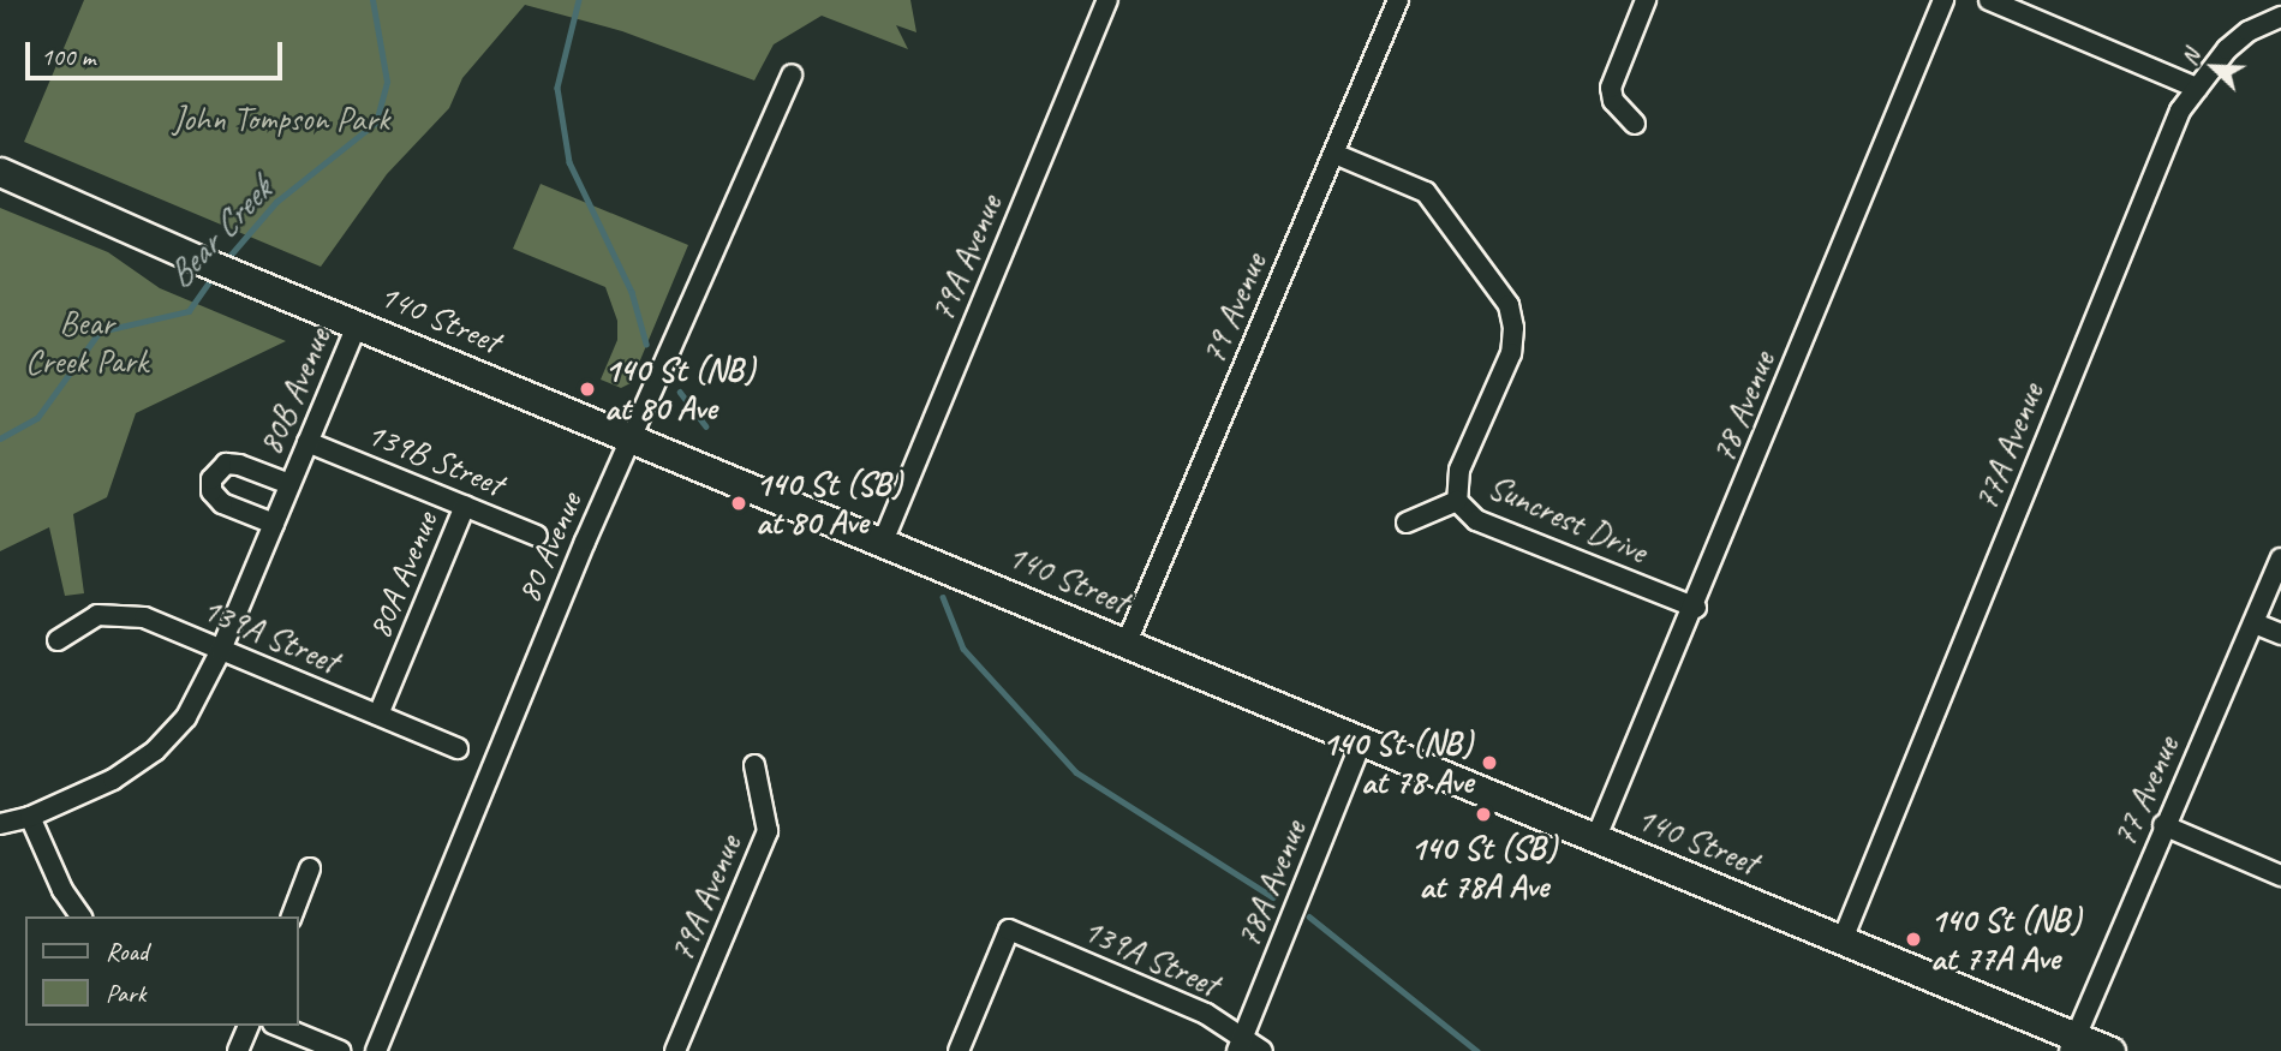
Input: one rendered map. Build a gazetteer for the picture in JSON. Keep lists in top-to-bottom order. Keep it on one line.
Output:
{"streets":{"main road":["140 Street"],"street":["79A Avenue","79 Avenue","80B Avenue","78 Avenue","77A Avenue","139B Street","Suncrest Drive","80 Avenue","80A Avenue","139A Street","77 Avenue","78A Avenue"]},"crossings":[["79A Avenue","140 Street"],["79 Avenue","140 Street"],["79 Avenue","Suncrest Drive"],["140 Street","80B Avenue"],["140 Street","78 Avenue"],["140 Street","77A Avenue"],["140 Street","80 Avenue"],["140 Street","77 Avenue"],["140 Street","78A Avenue"],["80B Avenue","139B Street"],["80B Avenue","139A Street"],["78 Avenue","Suncrest Drive"],["139B Street","80A Avenue"],["80A Avenue","139A Street"],["139A Street","78A Avenue"]],"water":["Bear Creek"],"parks":["John Tompson Park","Bear Creek Park"],"places":["140 St (NB) at 80 Ave","140 St (SB) at 80 Ave","140 St (NB) at 78 Ave","140 St (SB) at 78A Ave","140 St (NB) at 77A Ave"],"legend":["Road","Park"],"scale_bar":"100 m","north":"top left"}
